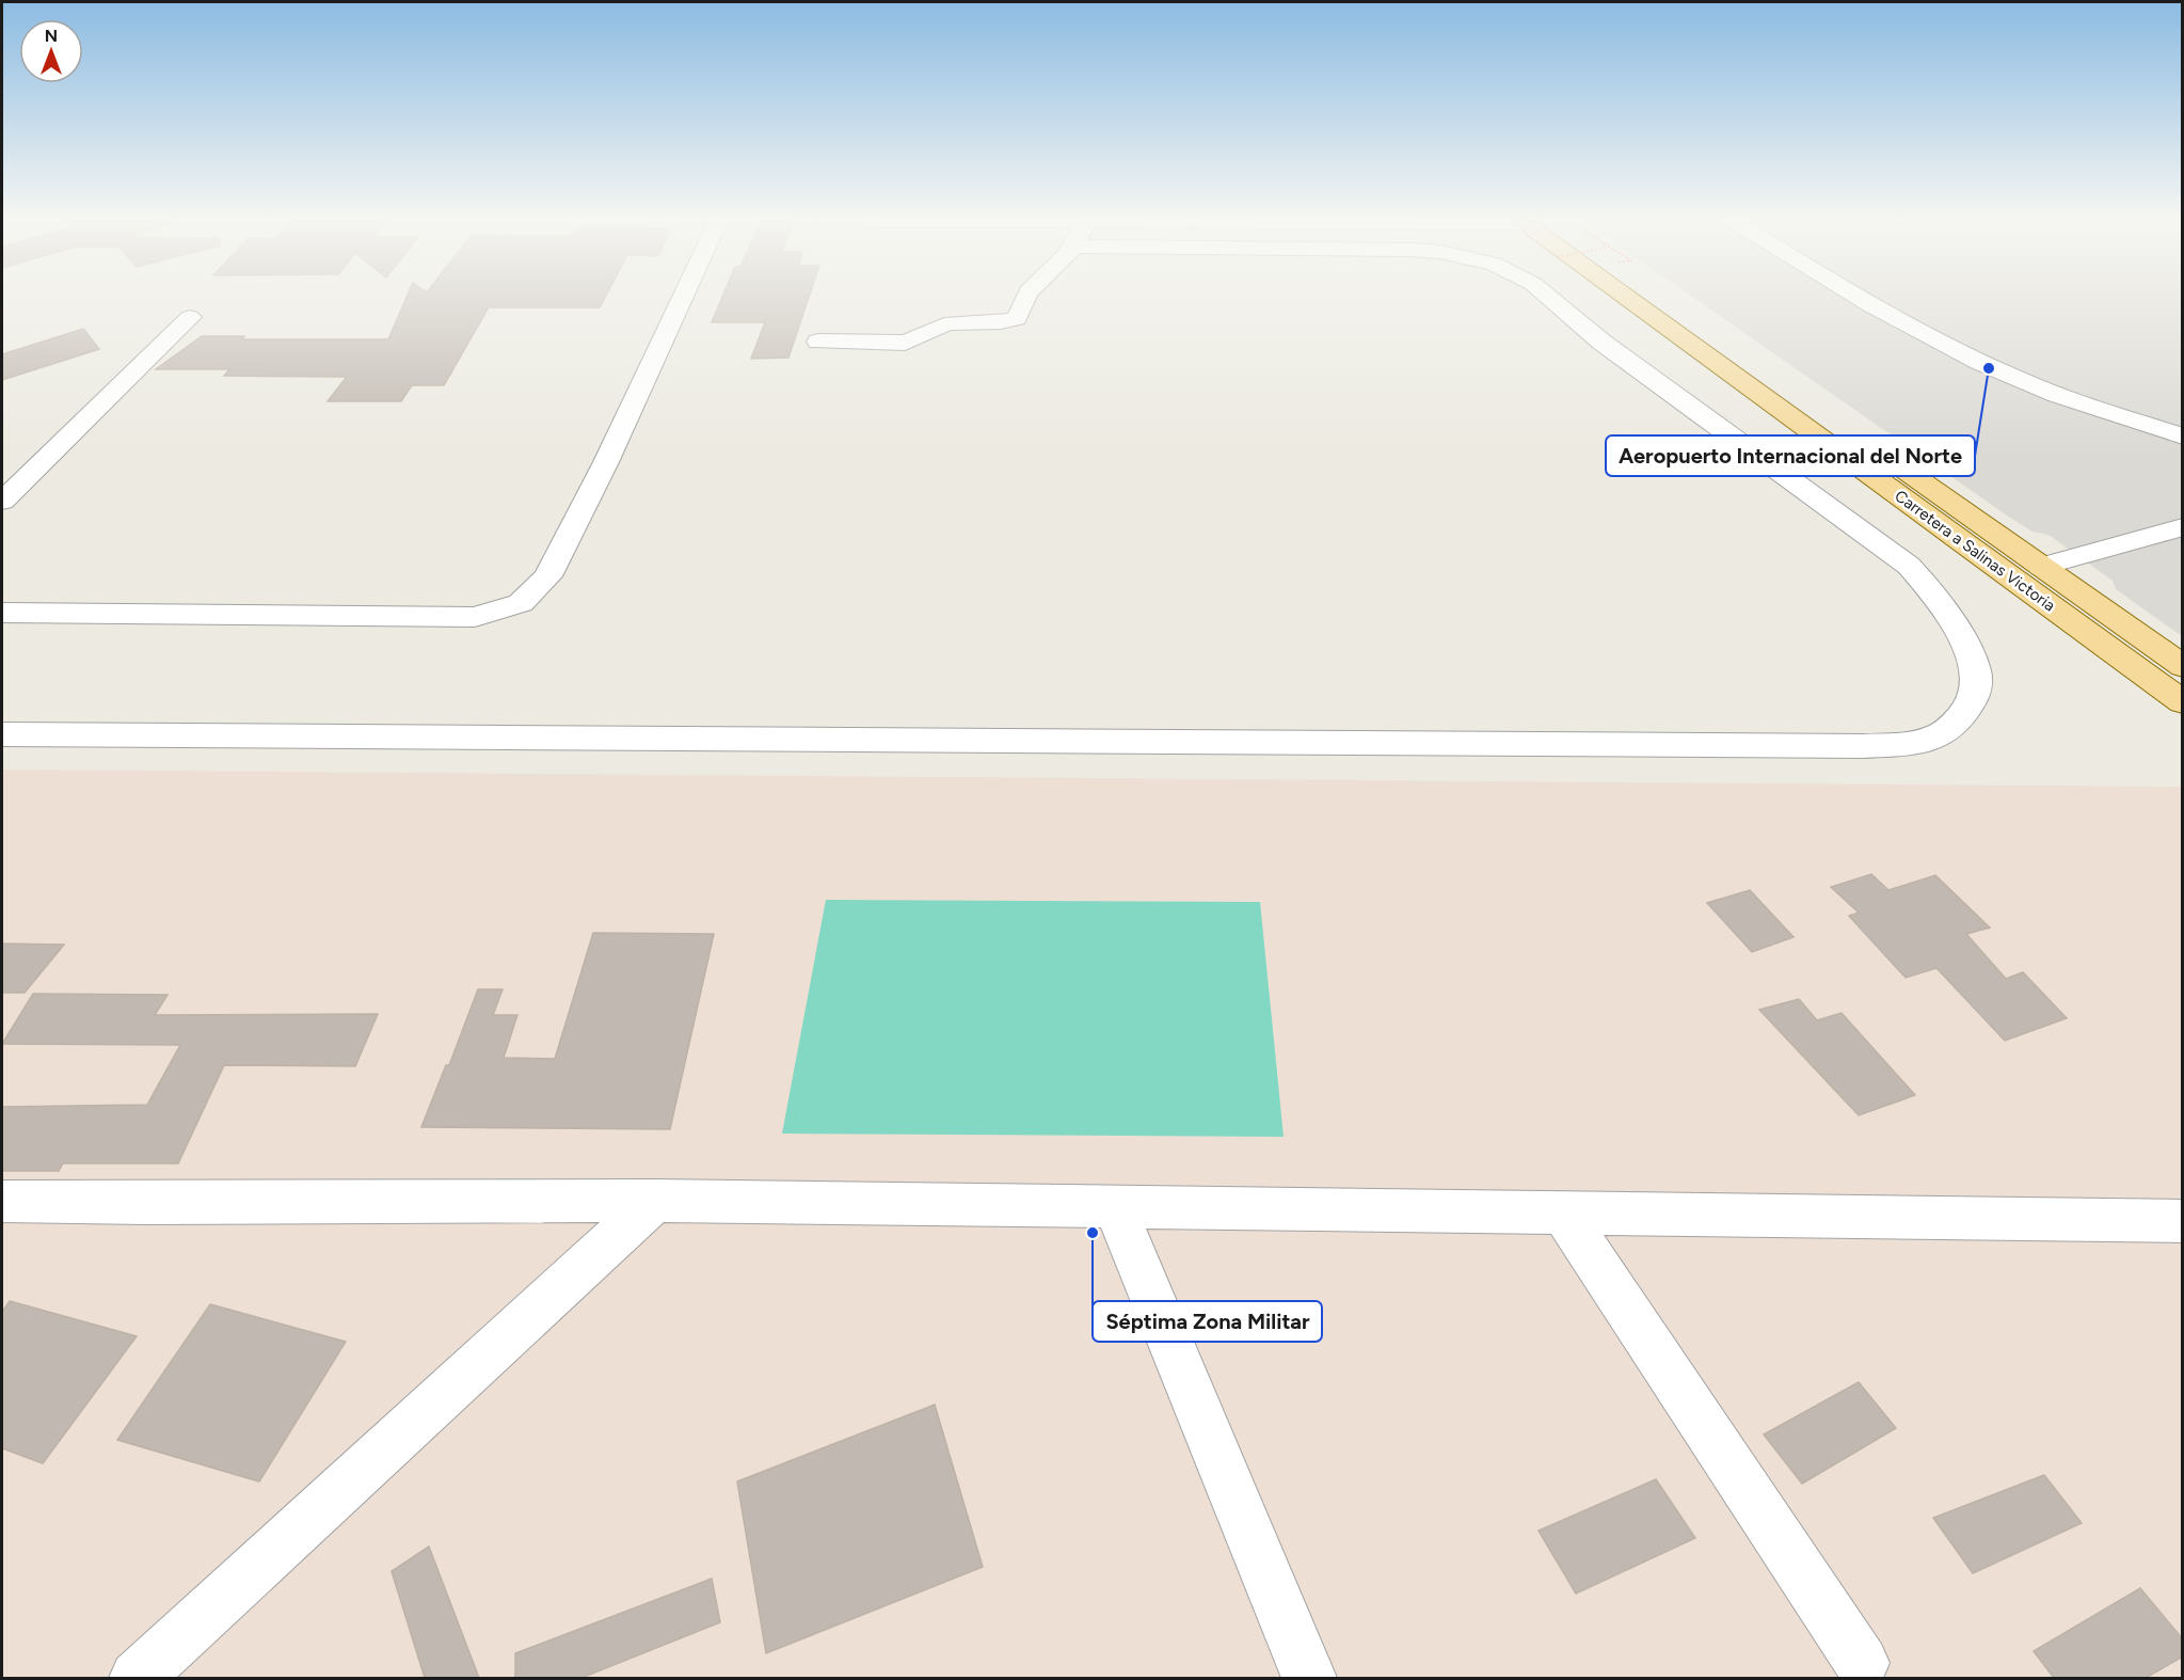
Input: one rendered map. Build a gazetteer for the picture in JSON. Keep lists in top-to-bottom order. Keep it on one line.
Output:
{"streets":{"main road":["Carretera a Salinas Victoria"]},"places":["Aeropuerto Internacional del Norte","Séptima Zona Militar"],"north":"top"}
